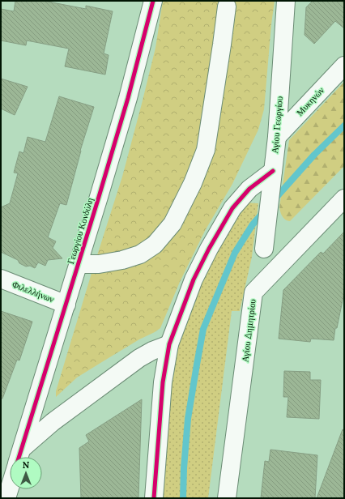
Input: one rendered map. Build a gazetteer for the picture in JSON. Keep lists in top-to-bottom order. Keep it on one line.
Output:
{"streets":{"street":["Μυκηνών","Αγίου Γεωργίου","Γεωργίου Κονδύλη","Φιλελλήνων","Αγίου Δημητρίου"]},"crossings":[["Μυκηνών","Αγίου Γεωργίου"],["Γεωργίου Κονδύλη","Φιλελλήνων"]],"north":"top"}
